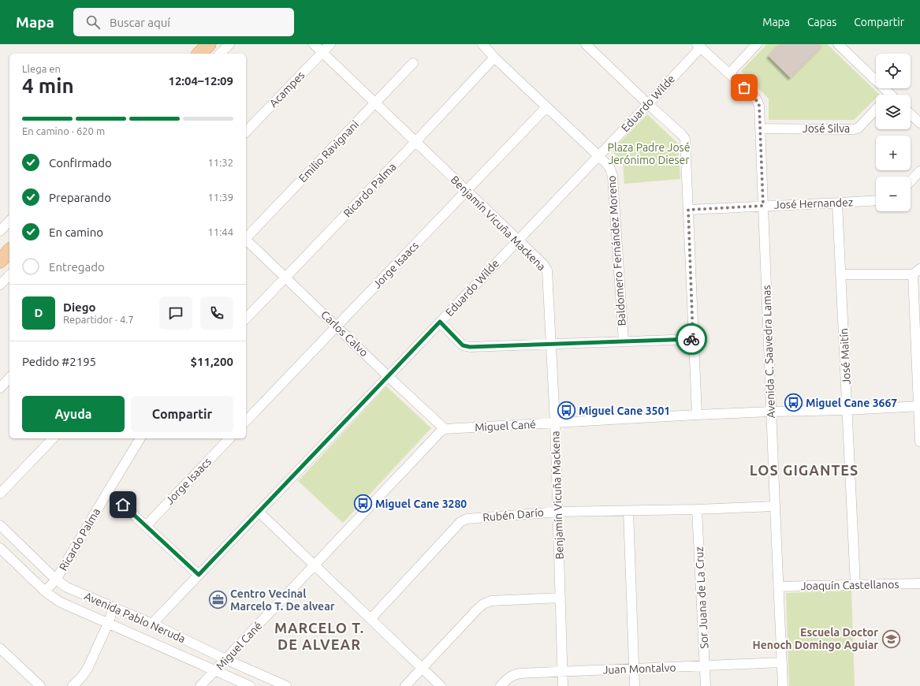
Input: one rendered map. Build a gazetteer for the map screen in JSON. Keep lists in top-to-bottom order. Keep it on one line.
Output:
{"streets":{"street":["Acampes","Eduardo Wilde","José Silva","Emilio Ravignani","Ricardo Palma","José Hernandez","Benjamín Vicuña Mackena","Baldomero Fernández Moreno","Jorge Isaacs","Carlos Calvo","Avenida C. Saavedra Lamas","José Maitín","Miguel Cané","Rubén Darío","Joaquín Castellanos","Sor Juana de La Cruz","Avenida Pablo Neruda","Juan Montalvo"]},"crossings":[["Acampes","Benjamín Vicuña Mackena"],["Eduardo Wilde","Benjamín Vicuña Mackena"],["Eduardo Wilde","Baldomero Fernández Moreno"],["Eduardo Wilde","Carlos Calvo"],["Eduardo Wilde","Avenida C. Saavedra Lamas"],["Eduardo Wilde","Avenida Pablo Neruda"],["José Silva","Avenida C. Saavedra Lamas"],["Emilio Ravignani","Benjamín Vicuña Mackena"],["Ricardo Palma","Benjamín Vicuña Mackena"],["Ricardo Palma","Baldomero Fernández Moreno"],["Ricardo Palma","Carlos Calvo"],["Ricardo Palma","Avenida Pablo Neruda"],["José Hernandez","Avenida C. Saavedra Lamas"],["José Hernandez","José Maitín"],["Benjamín Vicuña Mackena","Jorge Isaacs"],["Benjamín Vicuña Mackena","Miguel Cané"],["Benjamín Vicuña Mackena","Rubén Darío"],["Benjamín Vicuña Mackena","Juan Montalvo"],["Baldomero Fernández Moreno","Jorge Isaacs"],["Jorge Isaacs","Carlos Calvo"],["Carlos Calvo","Miguel Cané"],["Avenida C. Saavedra Lamas","Miguel Cané"],["Avenida C. Saavedra Lamas","Rubén Darío"],["Avenida C. Saavedra Lamas","Joaquín Castellanos"],["Avenida C. Saavedra Lamas","Juan Montalvo"],["José Maitín","Miguel Cané"],["José Maitín","Joaquín Castellanos"],["Miguel Cané","Avenida Pablo Neruda"],["Rubén Darío","Sor Juana de La Cruz"],["Sor Juana de La Cruz","Juan Montalvo"]],"districts":["LOS GIGANTES","MARCELO T. DE ALVEAR"],"parks":["Plaza Padre José Jerónimo Dieser"],"places":{"bus stop":["Miguel Cane 3667","Miguel Cane 3501","Miguel Cane 3280"],"office":["Centro Vecinal Marcelo T. De alvear"],"school or university":["Escuela Doctor Henoch Domingo Aguiar"]},"page":{"header":"Mapa","search":"Buscar aquí","nav":["Mapa","Capas","Compartir"],"map_buttons":["+","−"],"heading":["4 min","Llega en","12:04–12:09"],"panel":["Diego","Repartidor · 4.7","Pedido #2195","$11,200"],"bar":"En camino · 620 m","list":[["Confirmado","11:32"],["Preparando","11:39"],["En camino","11:44"],"Entregado"],"round":"D","buttons":["Ayuda","Compartir"]}}
